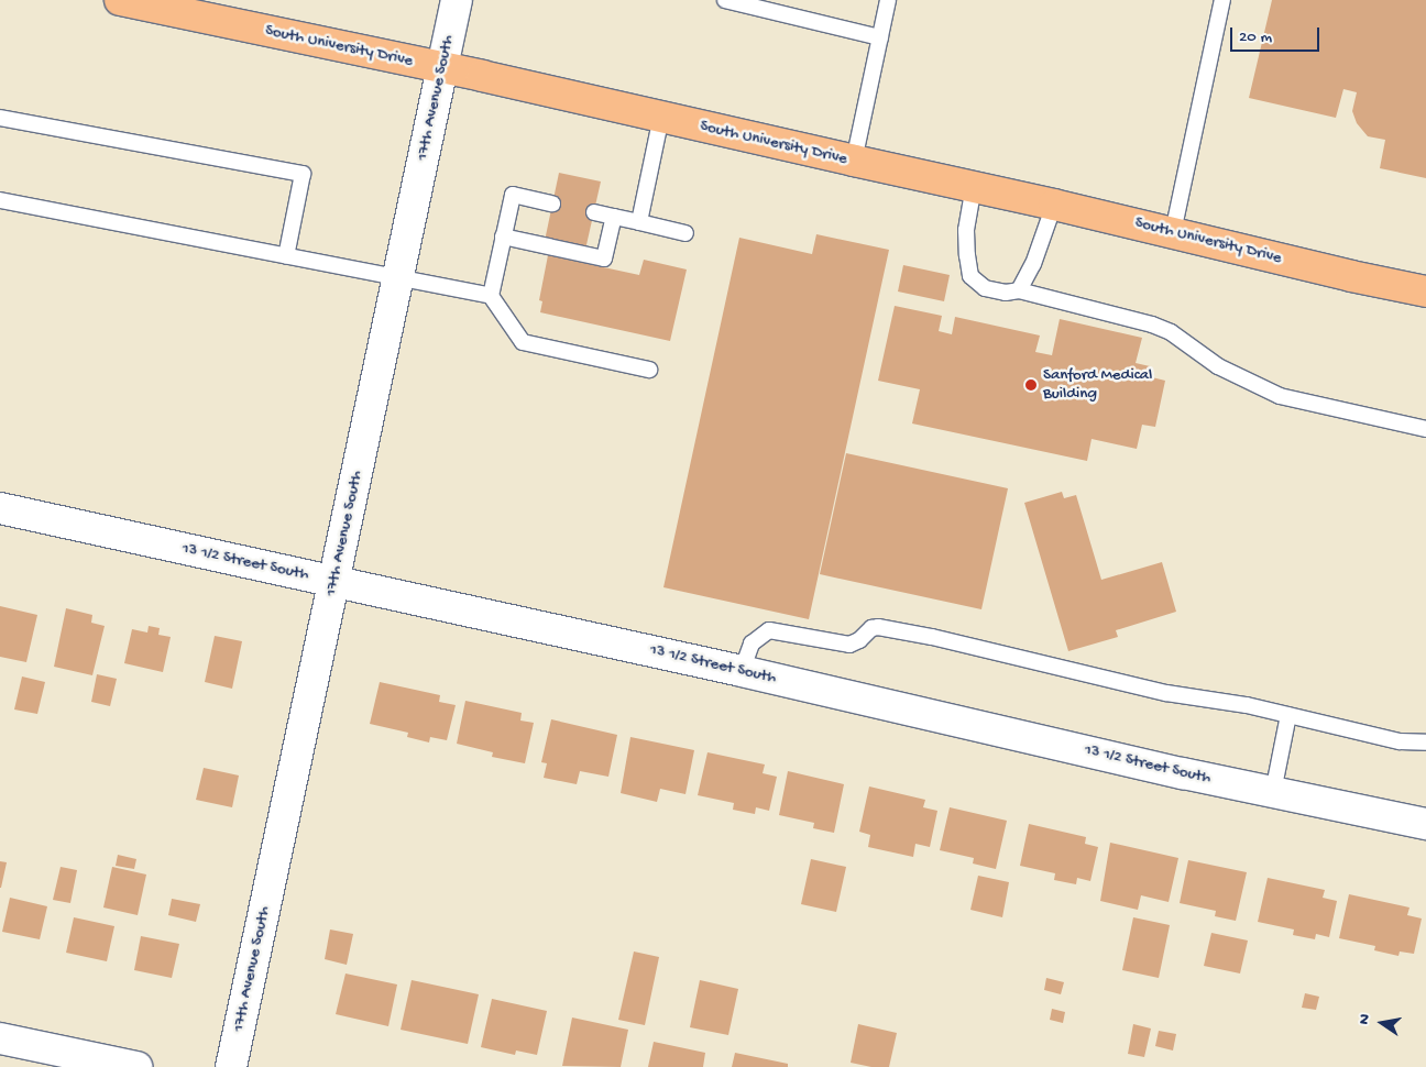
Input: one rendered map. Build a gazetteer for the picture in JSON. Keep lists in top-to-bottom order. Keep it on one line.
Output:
{"streets":{"main road":["South University Drive"],"street":["17th Avenue South","13 1/2 Street South"]},"crossings":[["South University Drive","17th Avenue South"],["17th Avenue South","13 1/2 Street South"]],"places":["Sanford Medical Building"],"scale_bar":"20 m","north":"left"}
